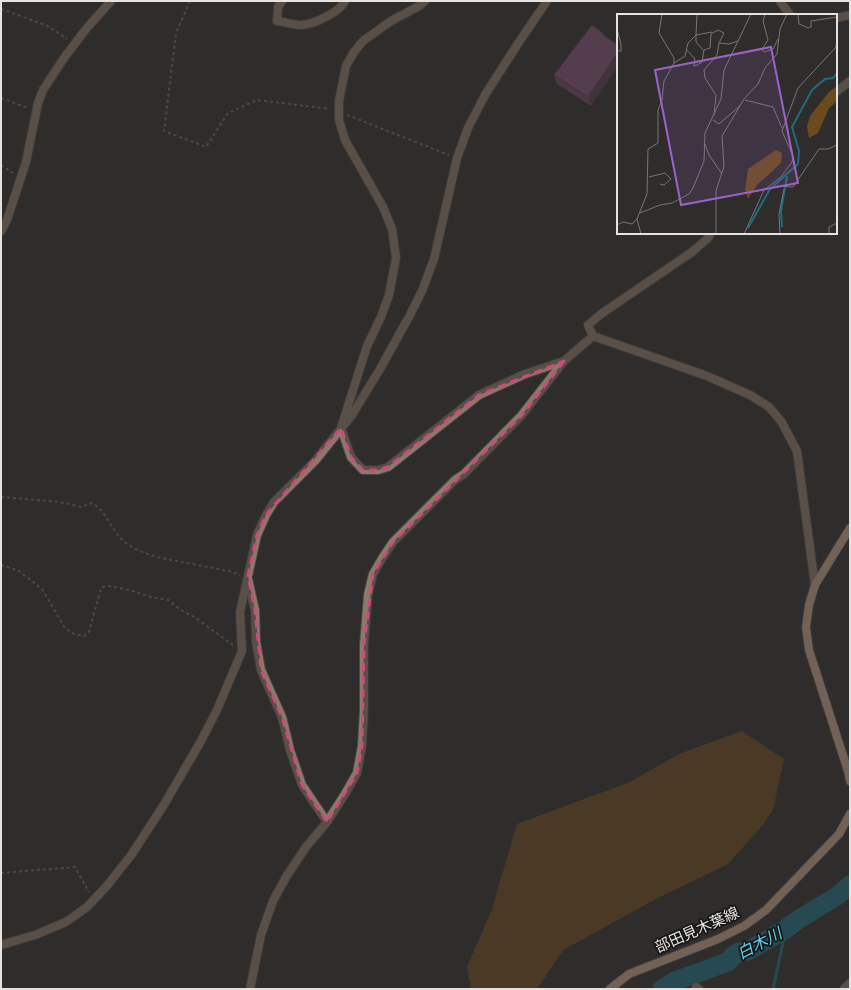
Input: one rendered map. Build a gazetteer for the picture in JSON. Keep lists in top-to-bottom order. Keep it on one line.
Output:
{"streets":{"main road":["部田見木葉線"]},"water":["白木川"]}
